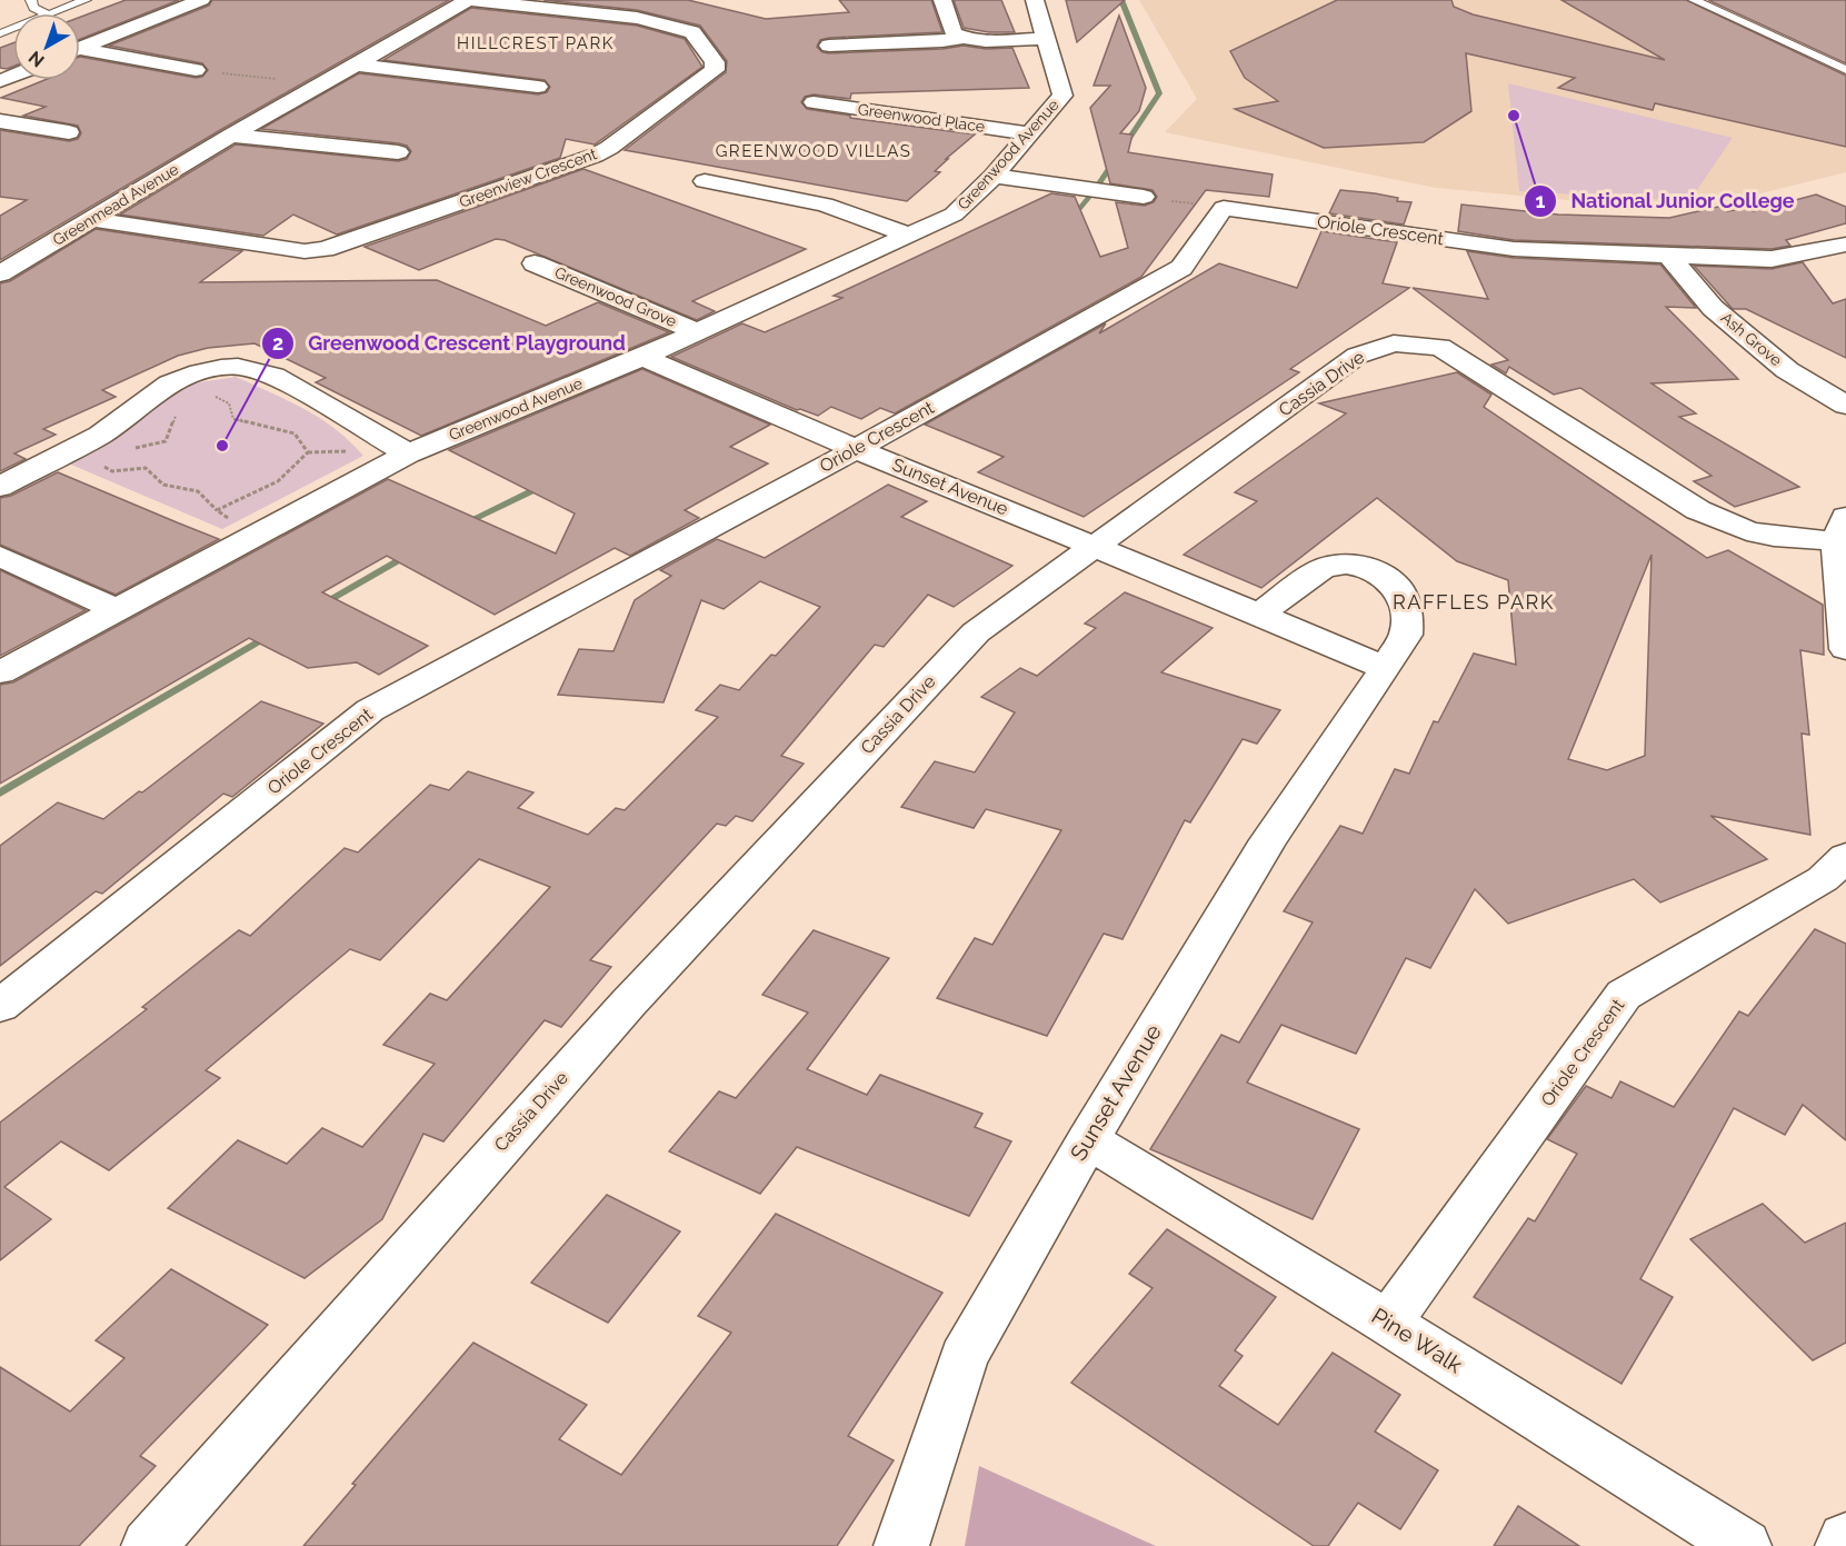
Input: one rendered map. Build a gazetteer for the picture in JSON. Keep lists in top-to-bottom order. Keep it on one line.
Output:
{"streets":{"street":["Greenwood Place","Greenwood Avenue","Greenview Crescent","Greenmead Avenue","Oriole Crescent","Greenwood Grove","Ash Grove","Cassia Drive","Sunset Avenue","Pine Walk"]},"crossings":[["Greenwood Place","Greenwood Avenue"],["Greenwood Avenue","Greenwood Grove"],["Greenwood Avenue","Sunset Avenue"],["Greenview Crescent","Greenmead Avenue"],["Oriole Crescent","Ash Grove"],["Oriole Crescent","Sunset Avenue"],["Oriole Crescent","Pine Walk"],["Cassia Drive","Sunset Avenue"],["Sunset Avenue","Pine Walk"]],"districts":["HILLCREST PARK","GREENWOOD VILLAS","RAFFLES PARK"],"places":["National Junior College","Greenwood Crescent Playground"],"north":"bottom left"}
